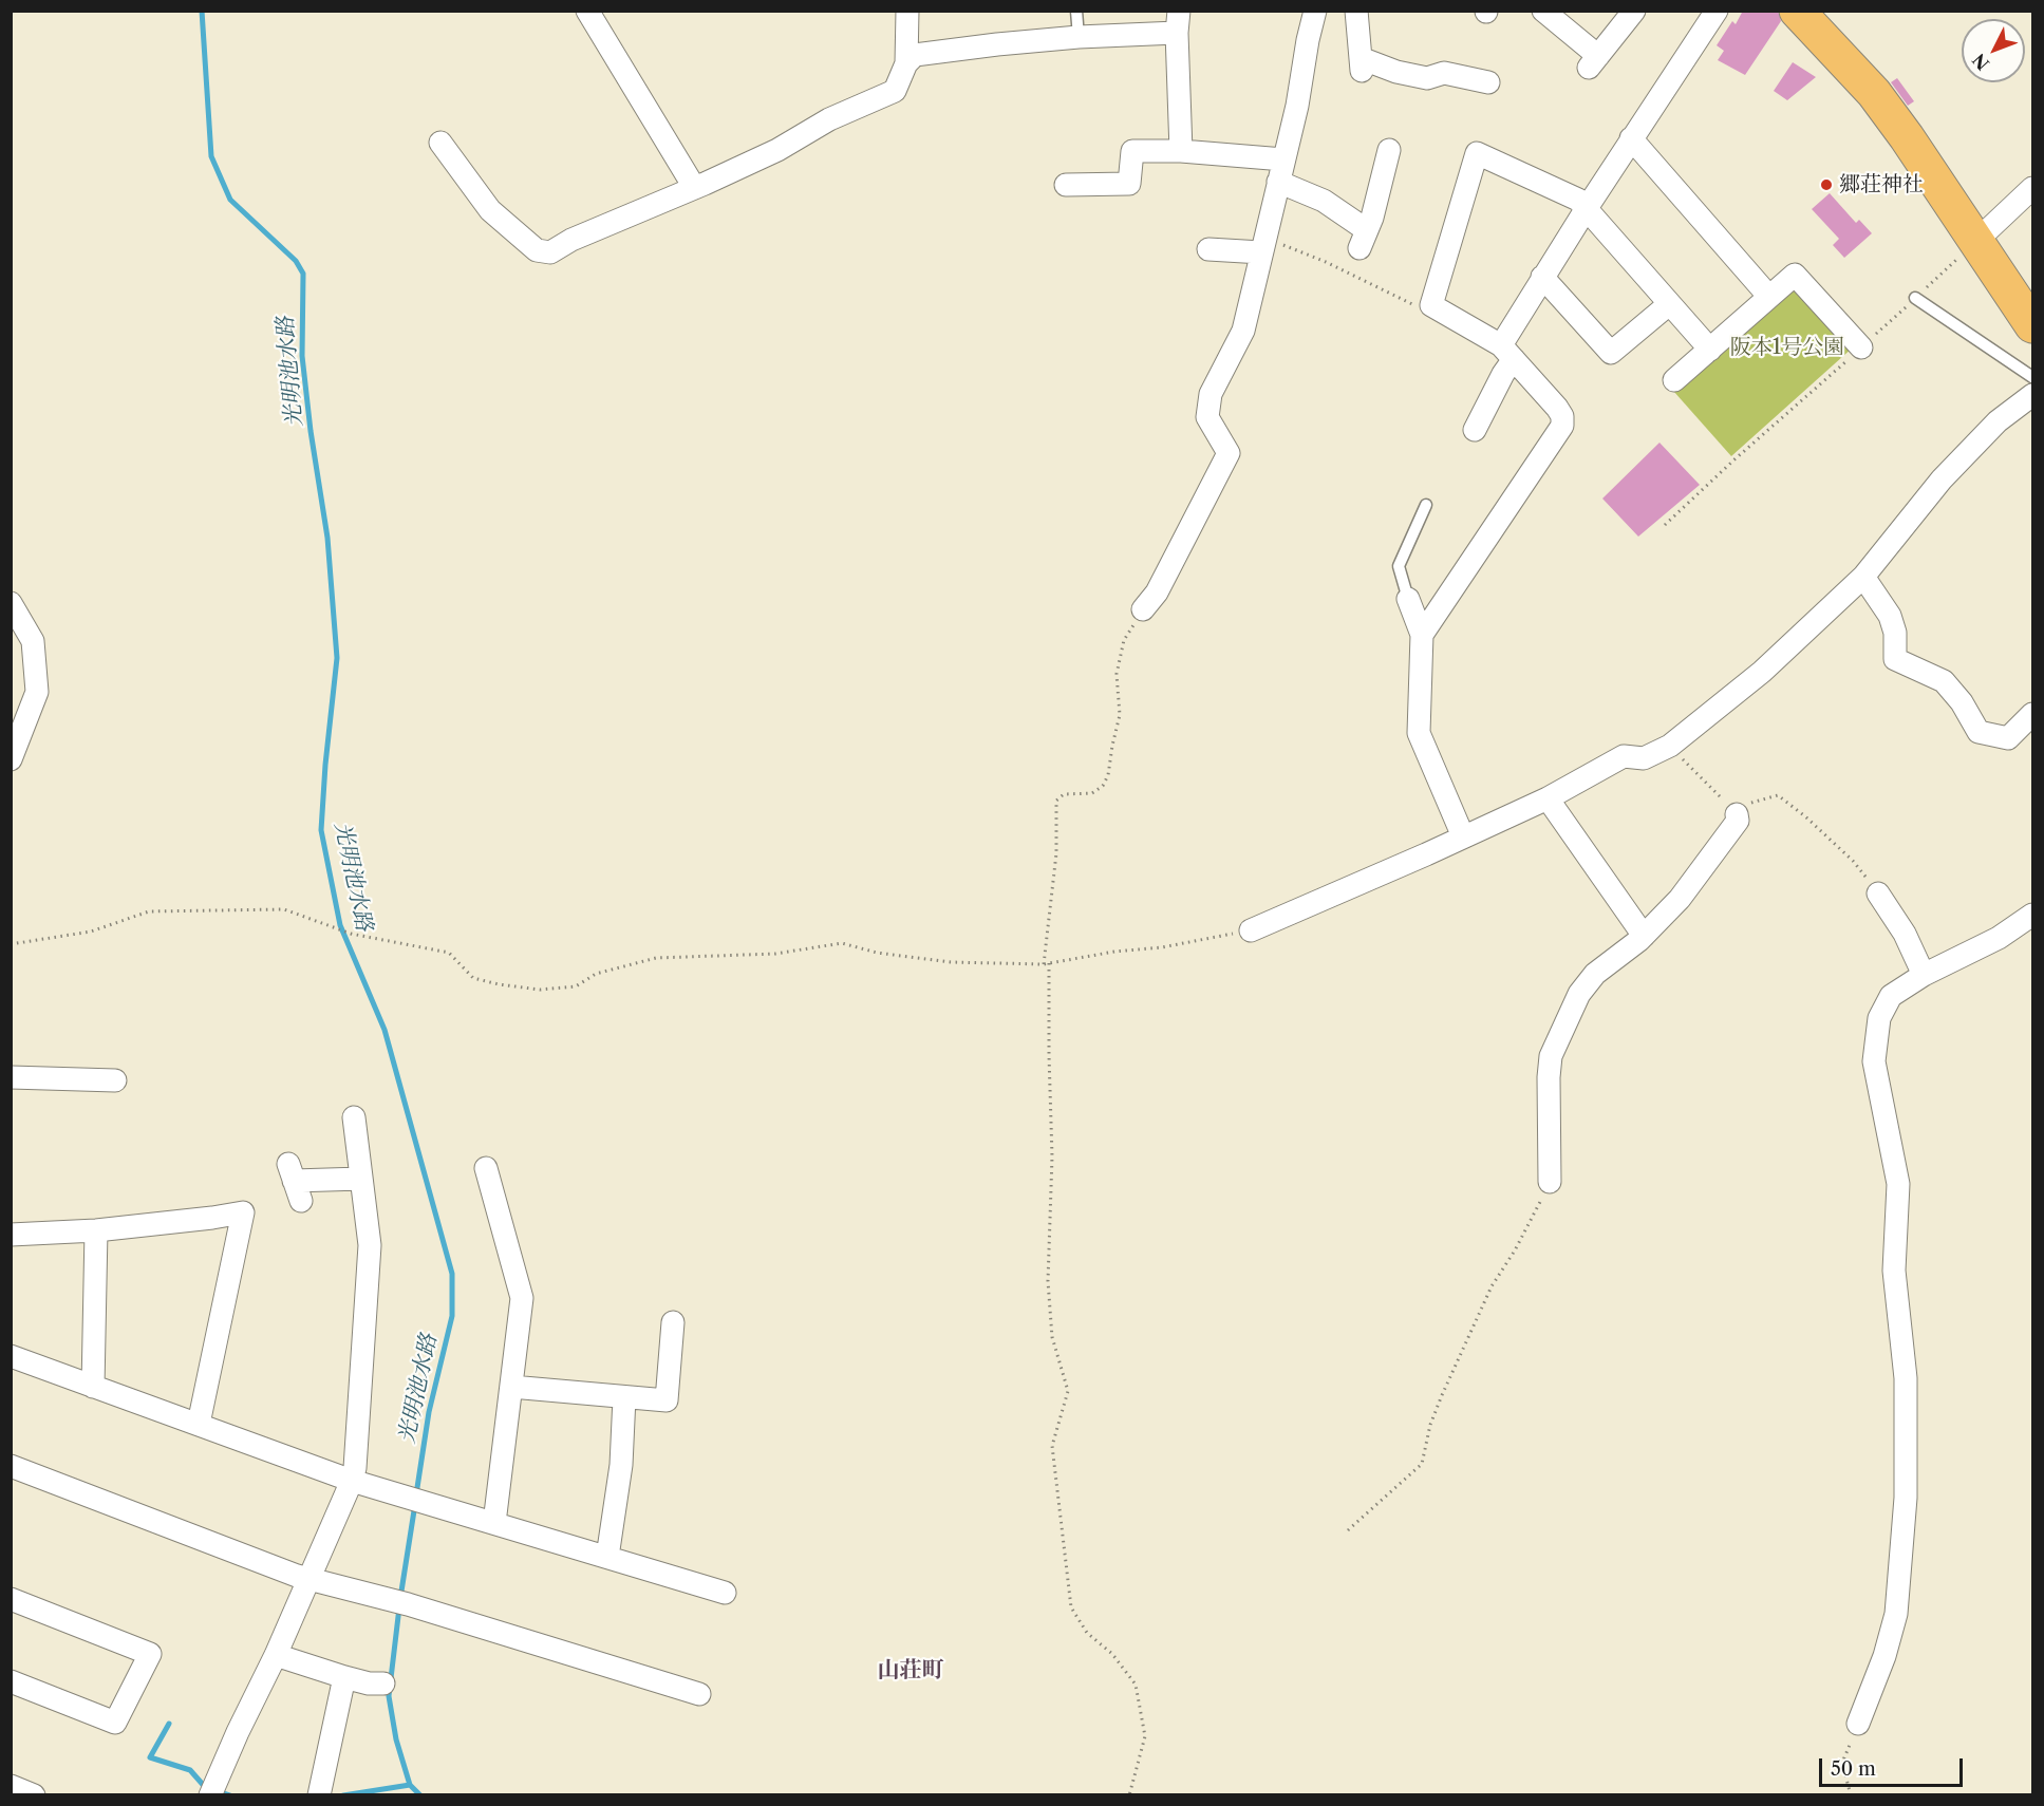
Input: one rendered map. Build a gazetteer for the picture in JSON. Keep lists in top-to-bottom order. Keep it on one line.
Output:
{"districts":["山荘町"],"water":["光明池水路"],"parks":["阪本1号公園"],"places":["郷荘神社"],"scale_bar":"50 m","north":"bottom left"}
